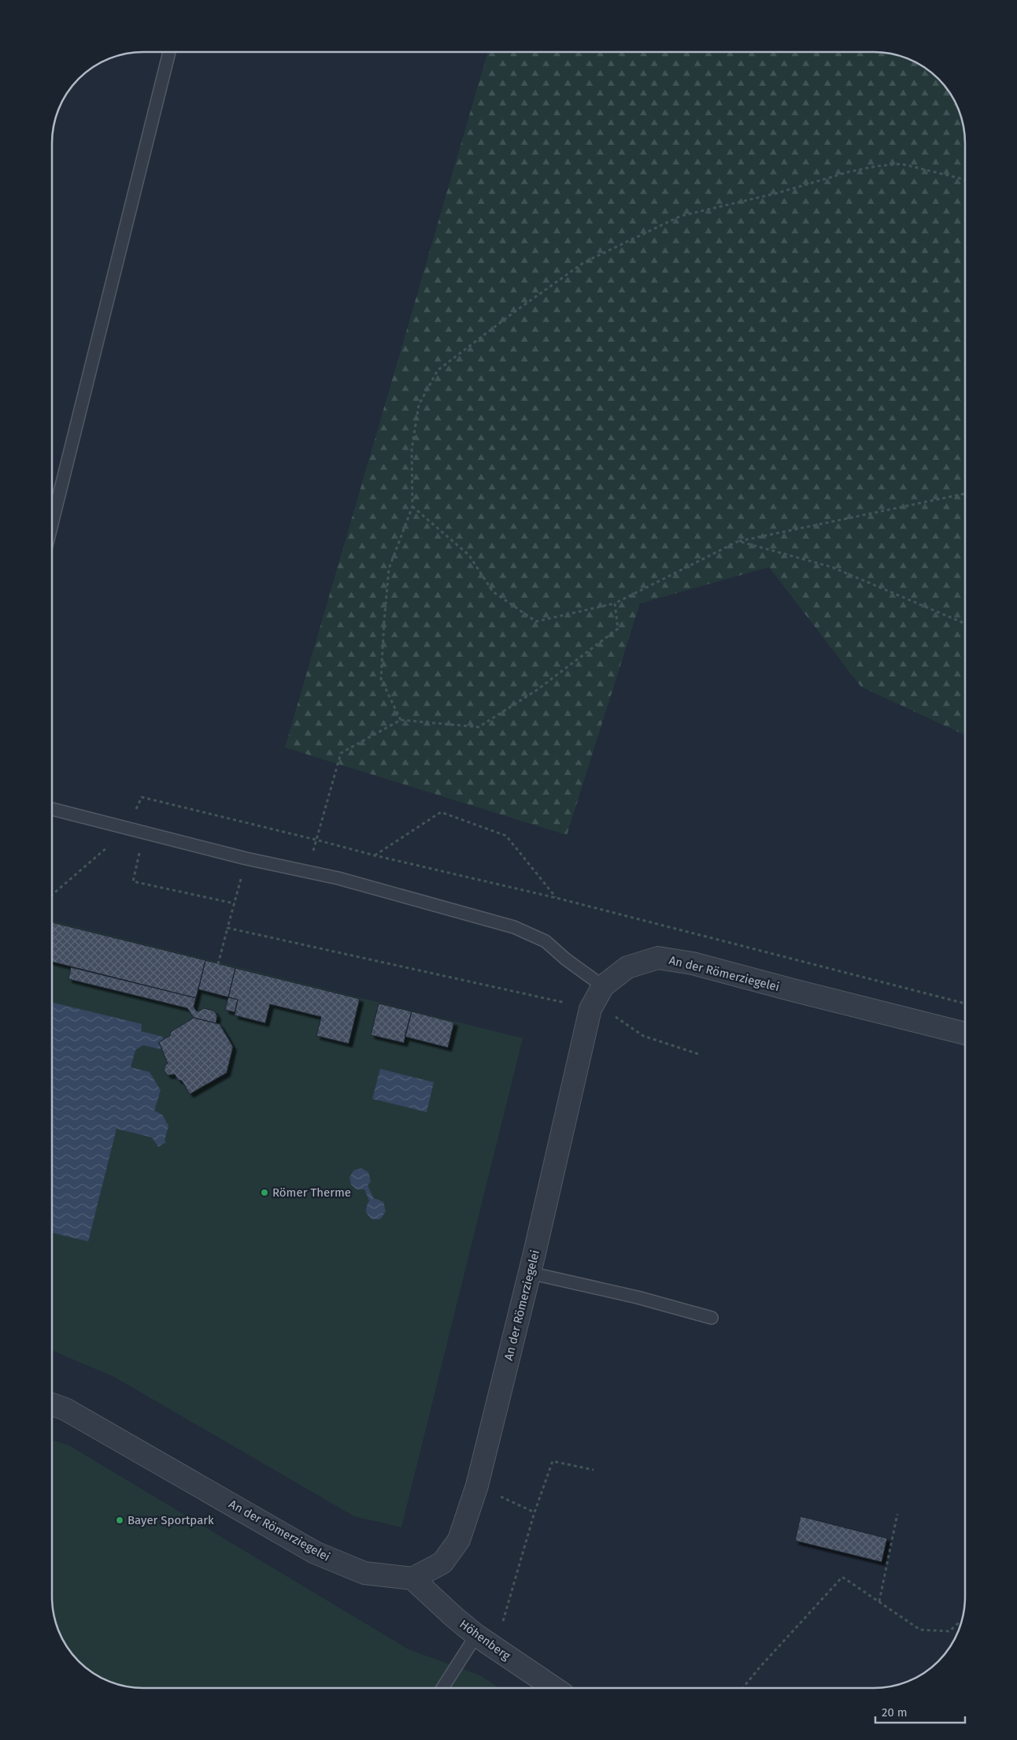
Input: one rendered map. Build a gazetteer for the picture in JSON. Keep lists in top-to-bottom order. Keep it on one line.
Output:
{"streets":{"street":["An der Römerziegelei","Höhenberg"]},"crossings":[["An der Römerziegelei","Höhenberg"]],"places":["Römer Therme","Bayer Sportpark"],"scale_bar":"20 m"}
